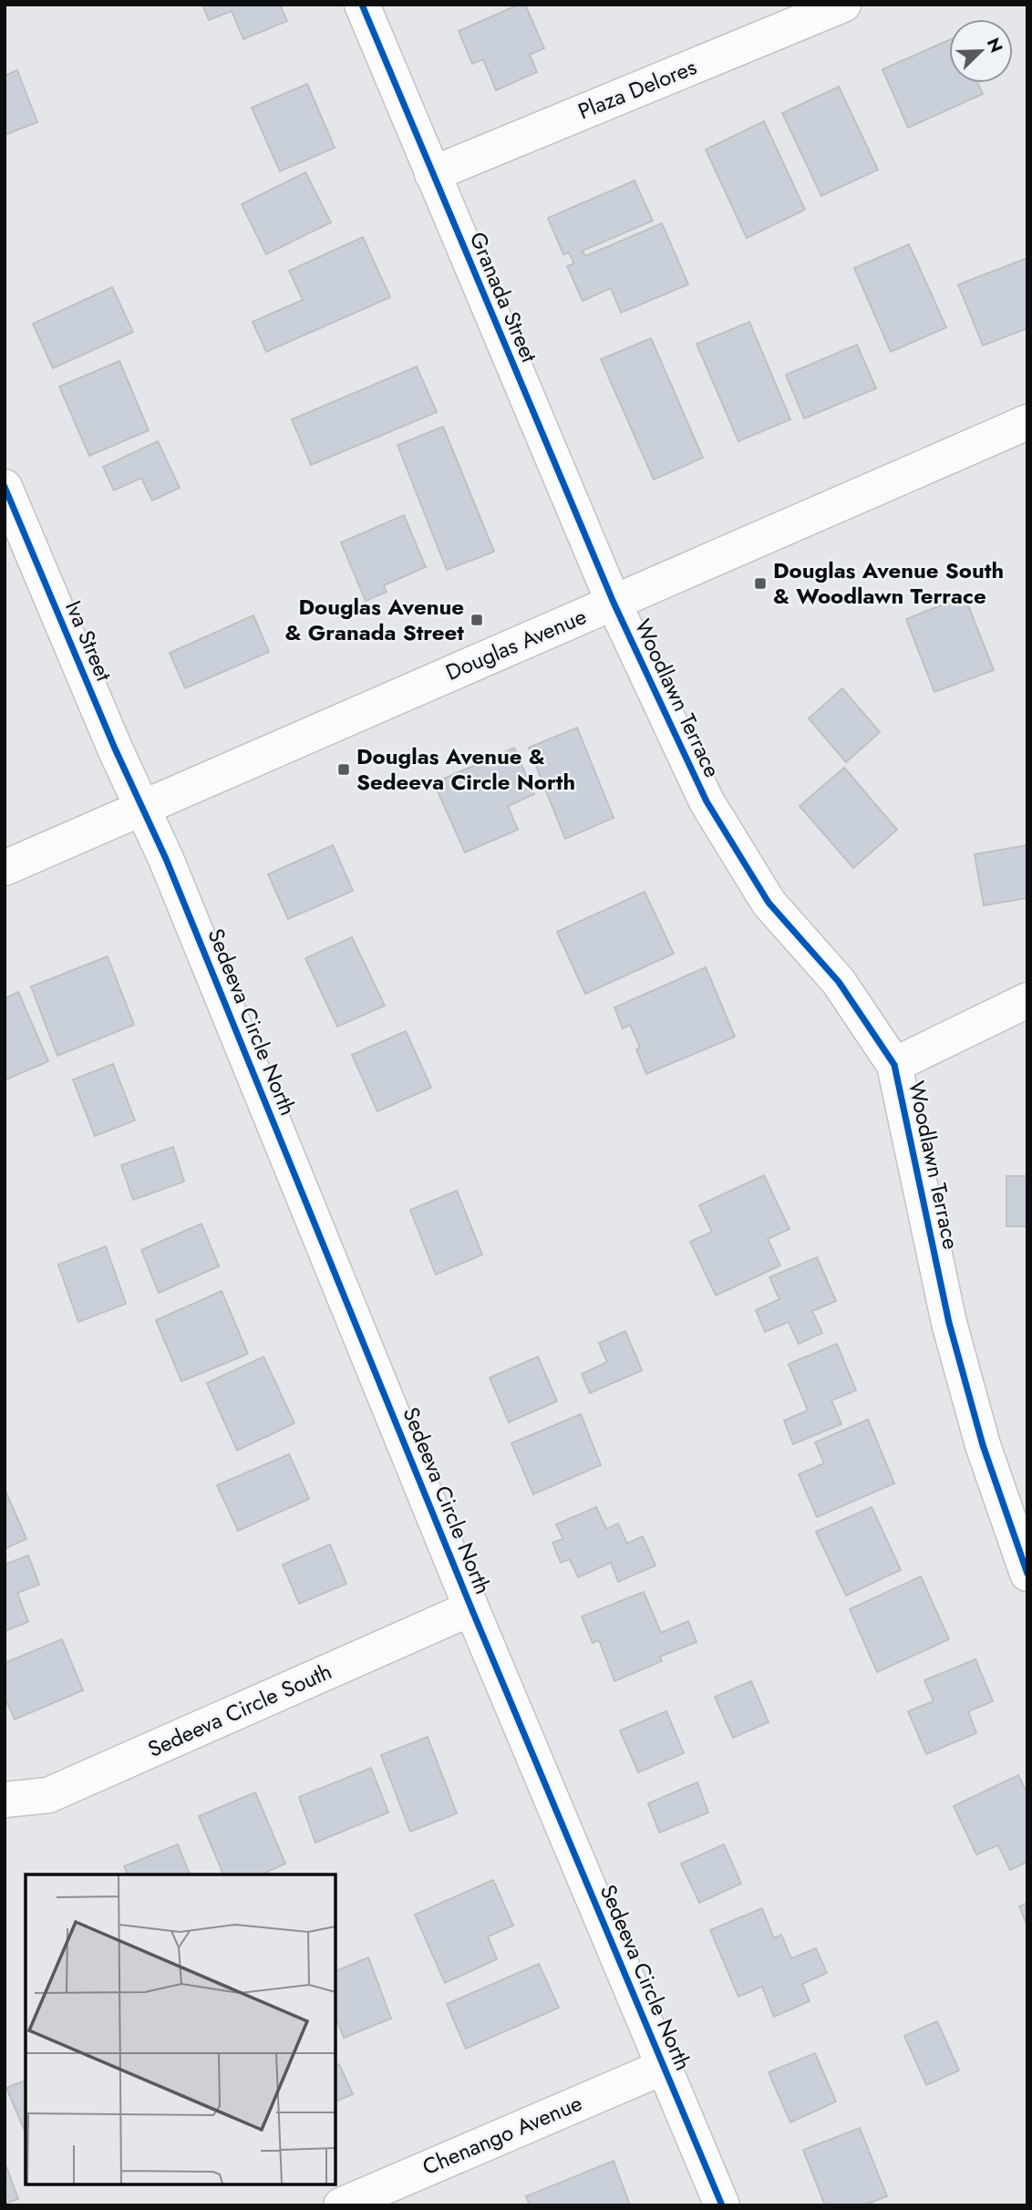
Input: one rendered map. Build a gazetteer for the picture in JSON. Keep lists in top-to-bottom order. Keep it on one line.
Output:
{"streets":{"street":["Plaza Delores","Granada Street","Iva Street","Douglas Avenue","Woodlawn Terrace","Sedeeva Circle North","Sedeeva Circle South","Chenango Avenue"]},"crossings":[["Plaza Delores","Granada Street"],["Granada Street","Douglas Avenue"],["Granada Street","Woodlawn Terrace"],["Iva Street","Douglas Avenue"],["Iva Street","Sedeeva Circle North"],["Douglas Avenue","Woodlawn Terrace"],["Douglas Avenue","Sedeeva Circle North"],["Sedeeva Circle North","Sedeeva Circle South"],["Sedeeva Circle North","Chenango Avenue"]],"places":{"transit":["Douglas Avenue South & Woodlawn Terrace","Douglas Avenue & Granada Street","Douglas Avenue & Sedeeva Circle North"]},"north":"top right"}
